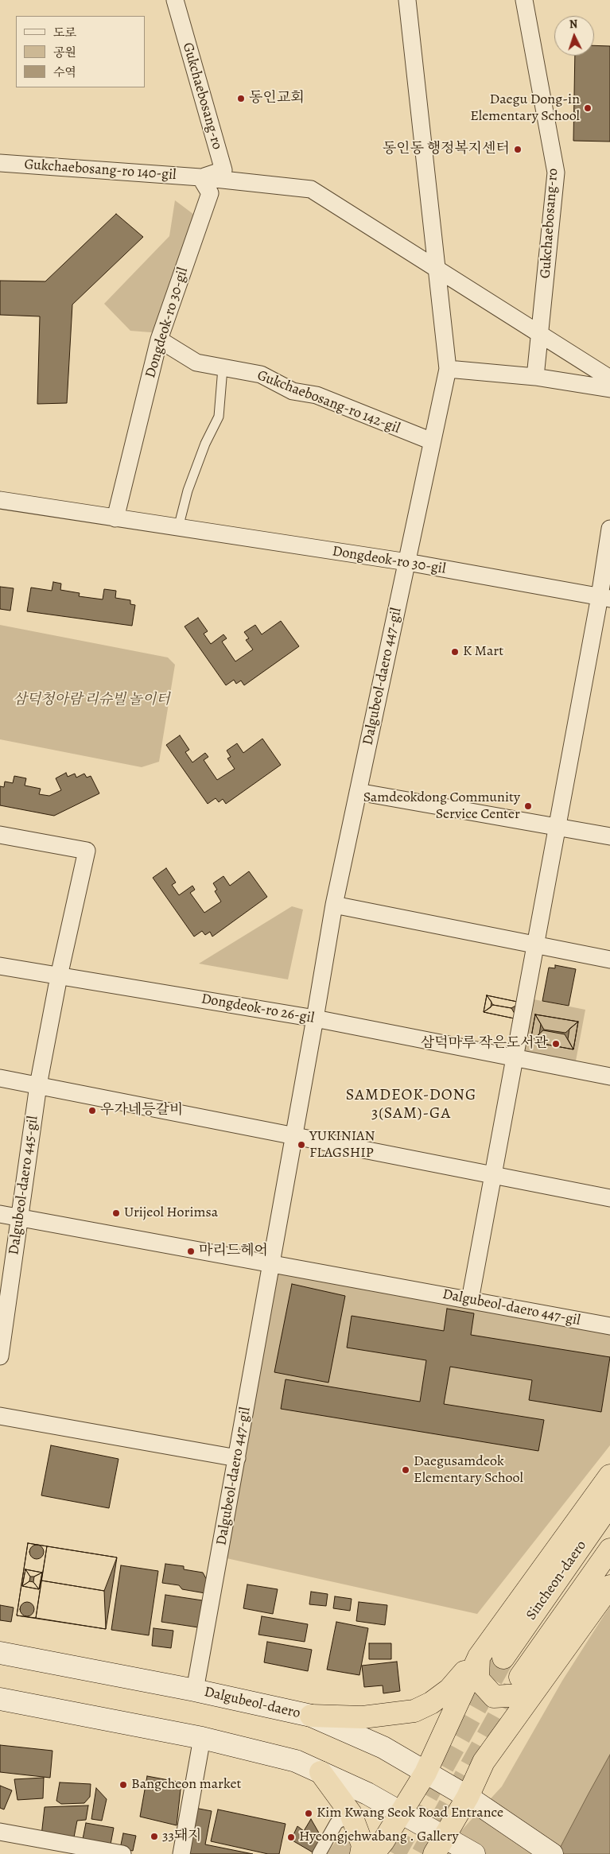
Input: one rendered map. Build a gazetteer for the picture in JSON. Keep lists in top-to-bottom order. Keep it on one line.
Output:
{"streets":{"highway":["Sincheon-daero"],"main road":["Dalgubeol-daero"],"street":["Gukchaebosang-ro","Gukchaebosang-ro 140-gil","Dongdeok-ro 30-gil","Gukchaebosang-ro 142-gil","Dalgubeol-daero 447-gil","Dongdeok-ro 26-gil","Dalgubeol-daero 445-gil"]},"crossings":[["Gukchaebosang-ro","Gukchaebosang-ro 140-gil"],["Gukchaebosang-ro","Dongdeok-ro 30-gil"],["Gukchaebosang-ro 140-gil","Dongdeok-ro 30-gil"],["Dongdeok-ro 30-gil","Gukchaebosang-ro 142-gil"],["Dongdeok-ro 30-gil","Dalgubeol-daero 447-gil"],["Dalgubeol-daero 447-gil","Dongdeok-ro 26-gil"],["Dalgubeol-daero 447-gil","Dalgubeol-daero"],["Dongdeok-ro 26-gil","Dalgubeol-daero 445-gil"]],"districts":["SAMDEOK-DONG 3(SAM)-GA"],"parks":["삼덕청아람 리슈빌 놀이터"],"places":["동인교회","Daegu Dong-in Elementary School","동인동 행정복지센터","K Mart","Samdeokdong Community Service Center","삼덕마루 작은도서관","우가네등갈비","YUKINIAN FLAGSHIP","Urijeol Horimsa","마리드헤어","Daegusamdeok Elementary School","Bangcheon market","Kim Kwang Seok Road Entrance","33돼지","Hyeongjehwabang . Gallery"],"legend":["도로","공원","수역"],"north":"top"}
